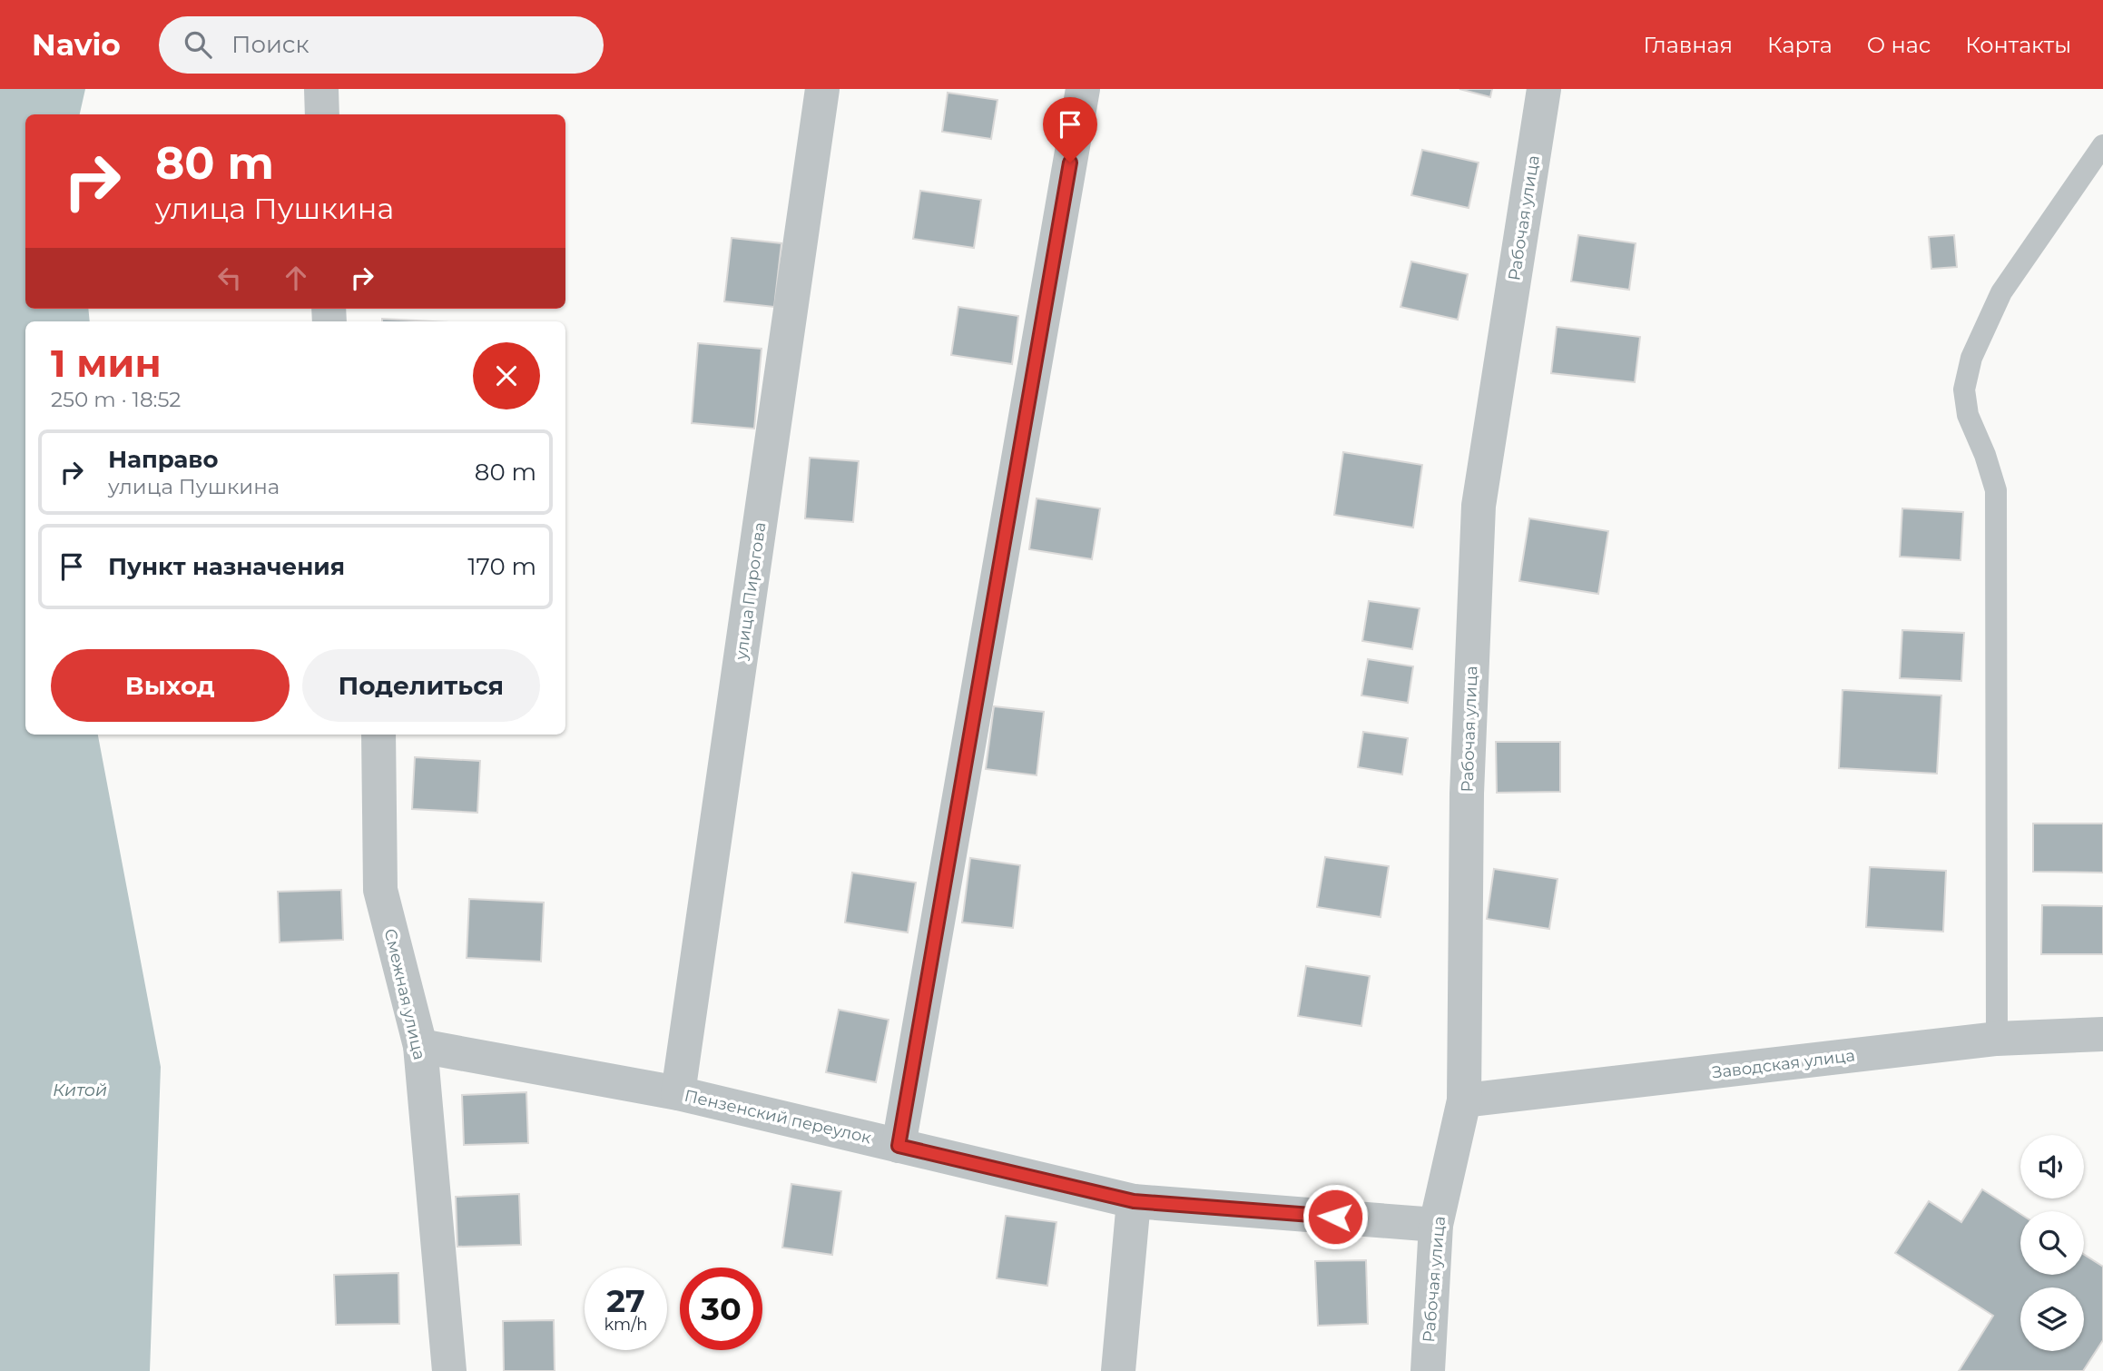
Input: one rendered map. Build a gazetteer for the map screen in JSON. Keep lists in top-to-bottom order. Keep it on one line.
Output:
{"streets":{"street":["Рабочая улица","улица Пирогова","Смежная улица","Заводская улица","Пензенский переулок"]},"crossings":[["Рабочая улица","Заводская улица"],["Рабочая улица","Пензенский переулок"],["улица Пирогова","Пензенский переулок"],["Смежная улица","Пензенский переулок"]],"water":["Китой"],"page":{"header":"Navio","search":"Поиск","nav":["Главная","Карта","О нас","Контакты"],"turn":["80 m","улица Пушкина"],"heading":["1 мин","250 m · 18:52"],"list":[{"name":"Направо","note":"улица Пушкина","value":"80 m"},{"name":"Пункт назначения","value":"170 m"}],"buttons":["Выход","Поделиться"],"speed":"27 km/h","limit":"30"}}
